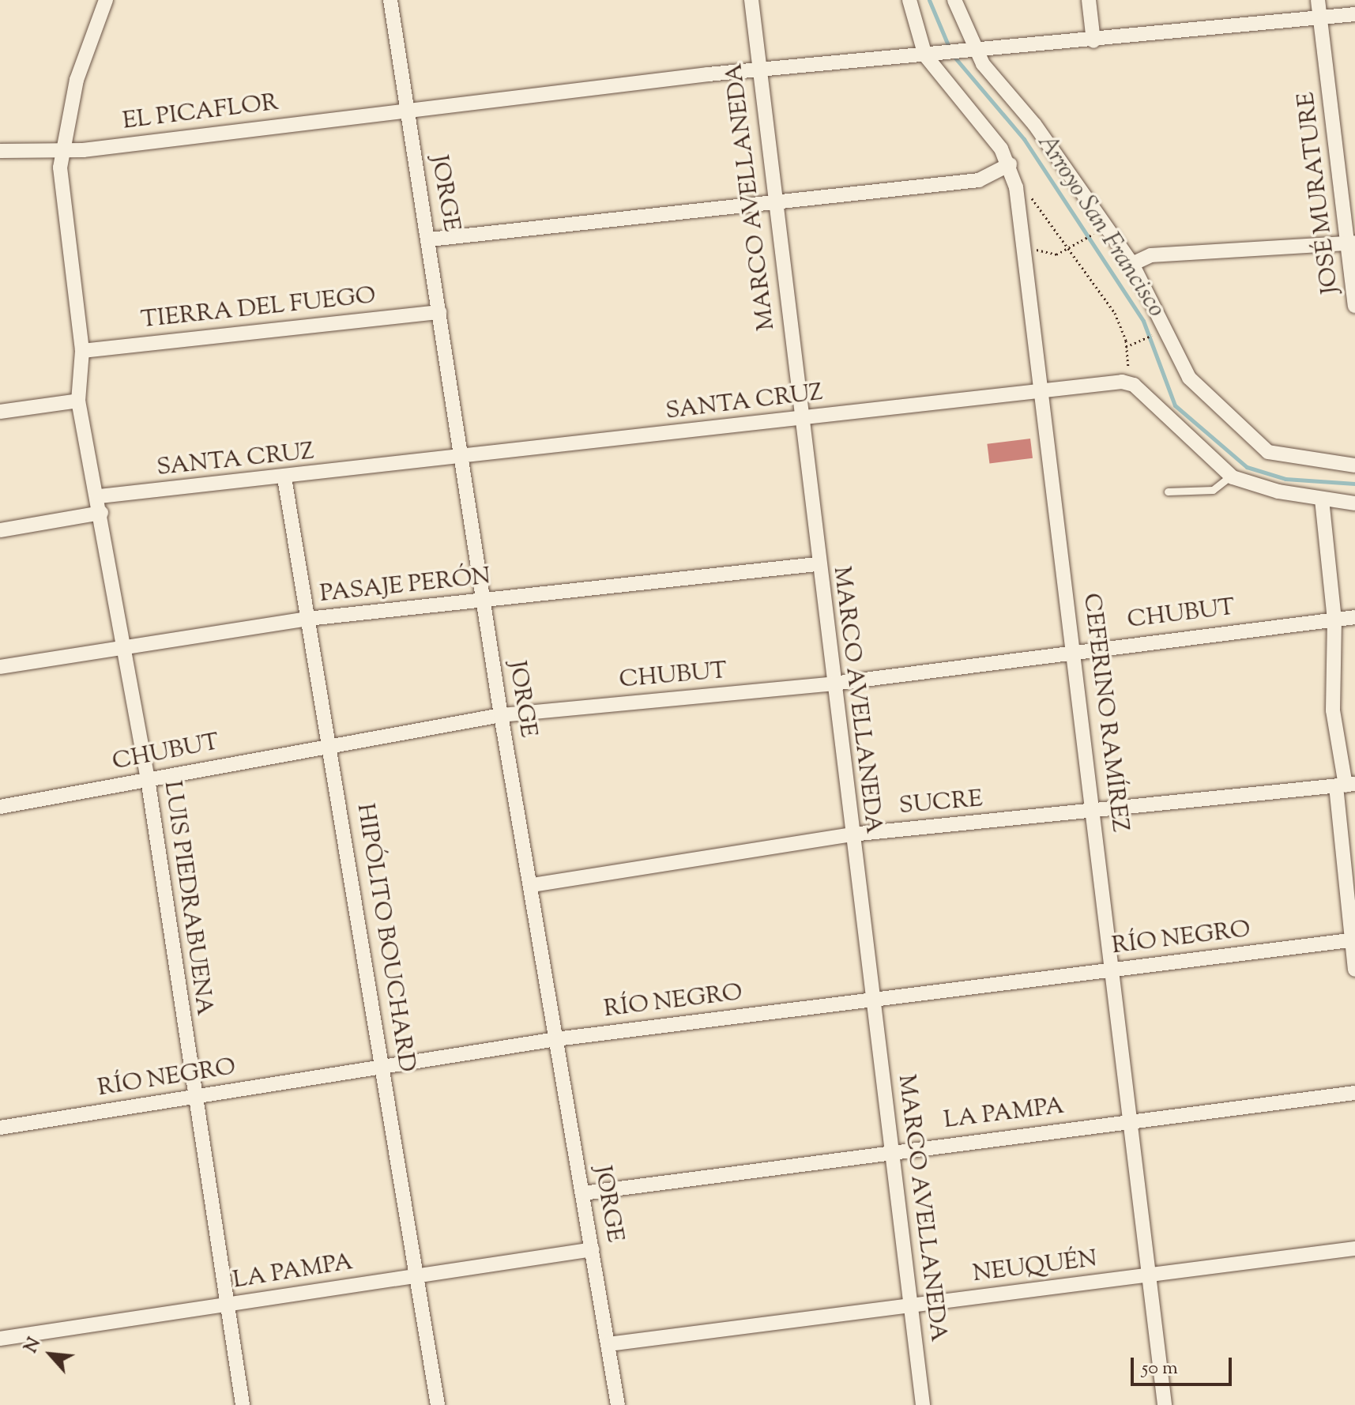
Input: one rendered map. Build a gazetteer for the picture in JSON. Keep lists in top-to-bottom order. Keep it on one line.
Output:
{"streets":{"street":["EL PICAFLOR","JOSÉ MURATURE","JORGE","MARCO AVELLANEDA","TIERRA DEL FUEGO","SANTA CRUZ","PASAJE PERÓN","CHUBUT","CEFERINO RAMÍREZ","SUCRE","LUIS PIEDRABUENA","HIPÓLITO BOUCHARD","RÍO NEGRO","LA PAMPA","NEUQUÉN"]},"crossings":[["EL PICAFLOR","JOSÉ MURATURE"],["EL PICAFLOR","JORGE"],["EL PICAFLOR","MARCO AVELLANEDA"],["EL PICAFLOR","CEFERINO RAMÍREZ"],["JORGE","TIERRA DEL FUEGO"],["JORGE","SANTA CRUZ"],["JORGE","PASAJE PERÓN"],["JORGE","CHUBUT"],["JORGE","SUCRE"],["JORGE","RÍO NEGRO"],["JORGE","LA PAMPA"],["JORGE","NEUQUÉN"],["MARCO AVELLANEDA","SANTA CRUZ"],["MARCO AVELLANEDA","PASAJE PERÓN"],["MARCO AVELLANEDA","CHUBUT"],["MARCO AVELLANEDA","SUCRE"],["MARCO AVELLANEDA","RÍO NEGRO"],["MARCO AVELLANEDA","LA PAMPA"],["MARCO AVELLANEDA","NEUQUÉN"],["SANTA CRUZ","CEFERINO RAMÍREZ"],["SANTA CRUZ","LUIS PIEDRABUENA"],["SANTA CRUZ","HIPÓLITO BOUCHARD"],["PASAJE PERÓN","LUIS PIEDRABUENA"],["PASAJE PERÓN","HIPÓLITO BOUCHARD"],["CHUBUT","CEFERINO RAMÍREZ"],["CHUBUT","LUIS PIEDRABUENA"],["CHUBUT","HIPÓLITO BOUCHARD"],["CEFERINO RAMÍREZ","SUCRE"],["CEFERINO RAMÍREZ","RÍO NEGRO"],["CEFERINO RAMÍREZ","LA PAMPA"],["CEFERINO RAMÍREZ","NEUQUÉN"],["LUIS PIEDRABUENA","RÍO NEGRO"],["LUIS PIEDRABUENA","LA PAMPA"],["HIPÓLITO BOUCHARD","RÍO NEGRO"],["HIPÓLITO BOUCHARD","LA PAMPA"]],"water":["Arroyo San Francisco"],"scale_bar":"50 m","north":"top left"}
